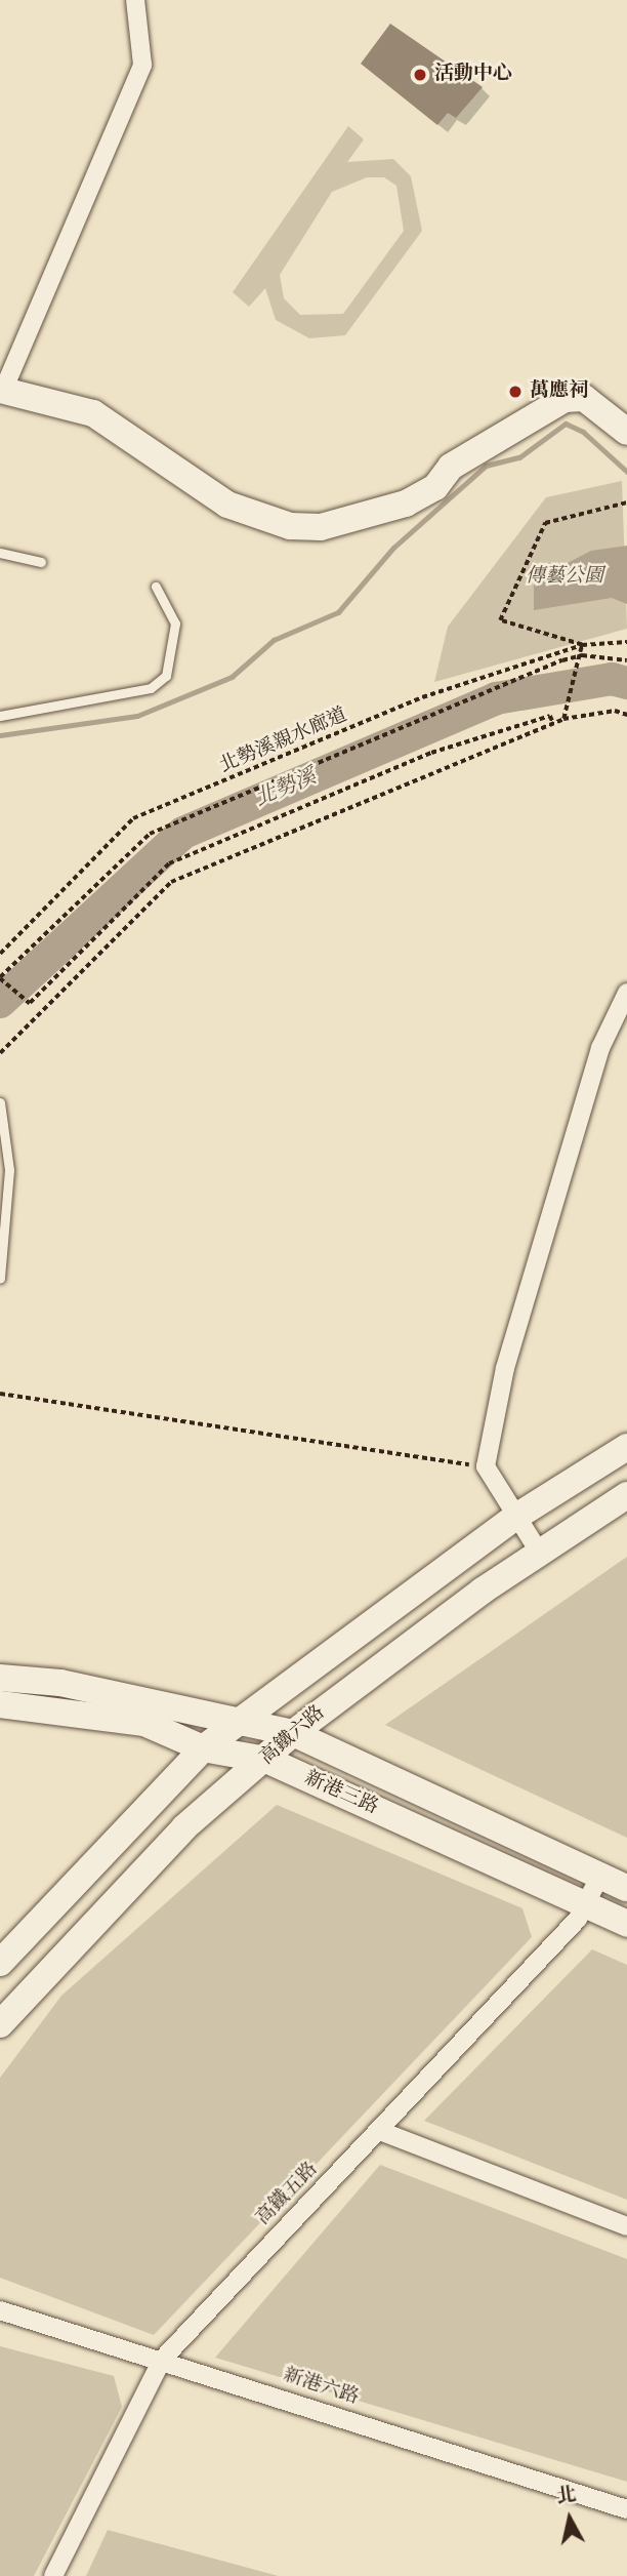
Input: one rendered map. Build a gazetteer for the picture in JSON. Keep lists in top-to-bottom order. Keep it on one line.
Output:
{"streets":{"street":["高鐵六路","新港三路","高鐵五路","新港六路"],"path":["北勢溪親水廊道"]},"crossings":[["高鐵六路","新港三路"],["新港三路","高鐵五路"],["高鐵五路","新港六路"]],"water":["北勢溪"],"parks":["傳藝公園"],"places":["活動中心","萬應祠"],"north":"top"}
